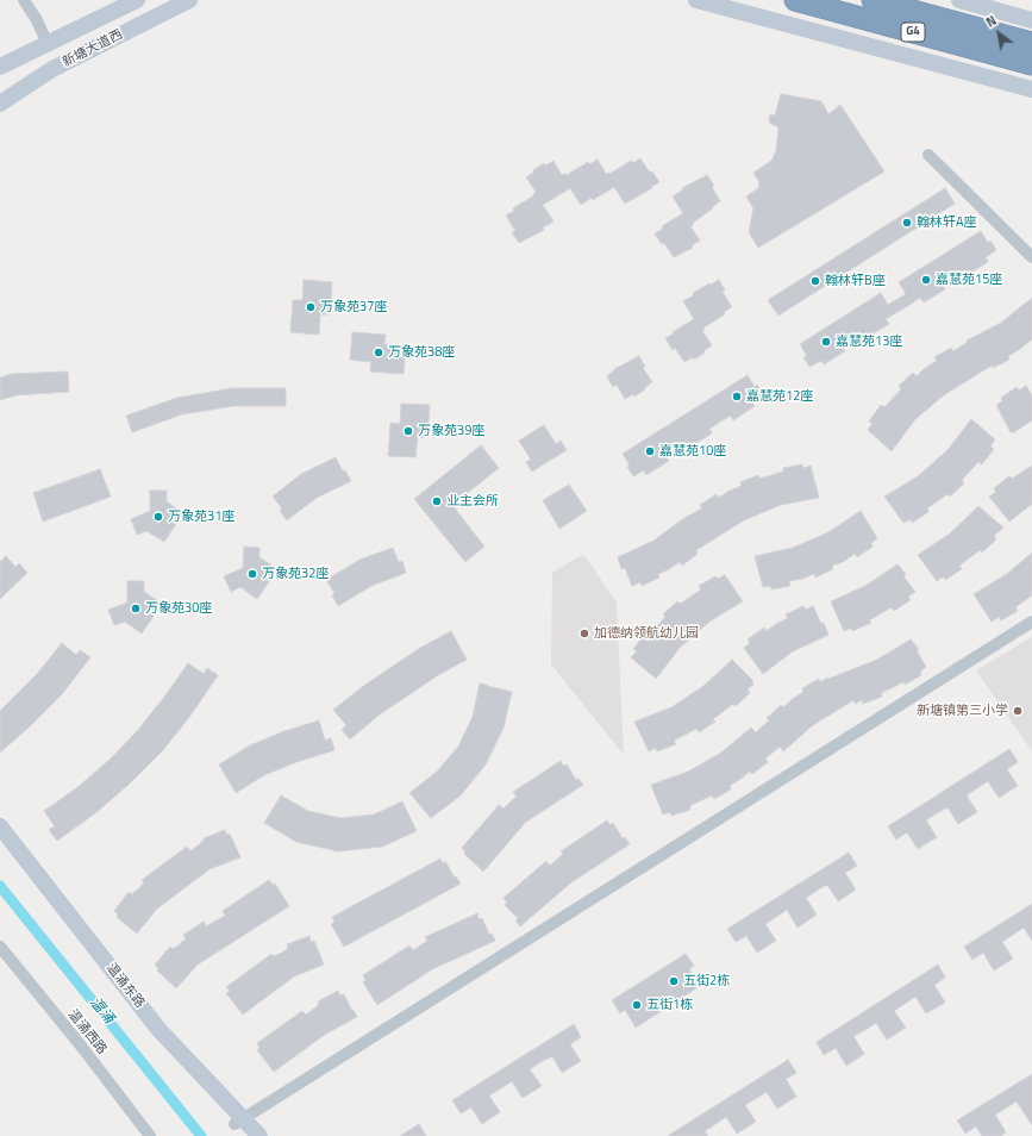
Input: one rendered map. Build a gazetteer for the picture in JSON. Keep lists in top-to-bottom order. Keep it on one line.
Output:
{"streets":{"highway":["G4"],"street":["新塘大道西","温涌东路","温涌西路"]},"water":["温涌"],"places":["翰林轩A座","嘉慧苑15座","翰林轩B座","万象苑37座","嘉慧苑13座","万象苑38座","嘉慧苑12座","万象苑39座","嘉慧苑10座","业主会所","万象苑31座","万象苑32座","万象苑30座","加德纳领航幼儿园","新塘镇第三小学","五街2栋","五街1栋"],"north":"top left"}
